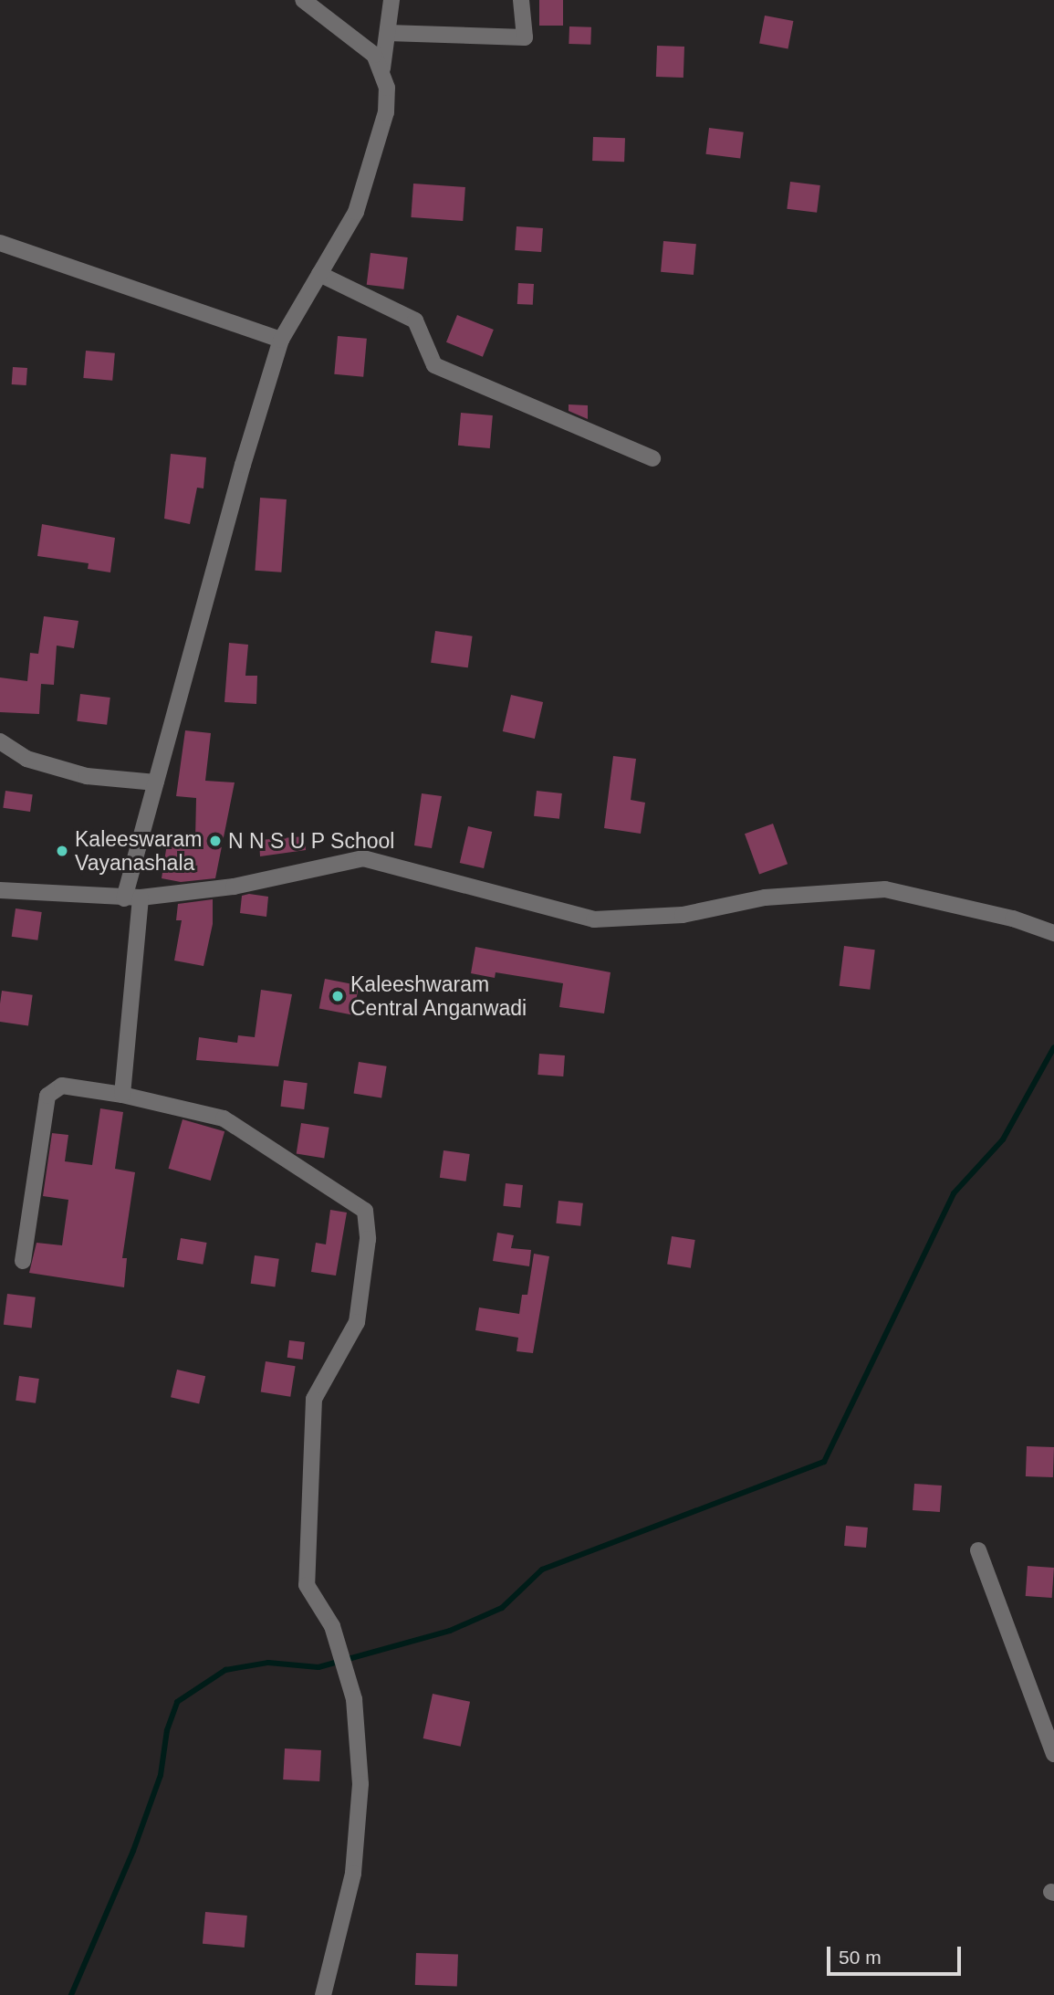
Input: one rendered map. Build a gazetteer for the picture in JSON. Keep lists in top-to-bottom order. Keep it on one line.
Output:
{"places":["N N S U P School","Kaleeswaram Vayanashala","Kaleeshwaram Central Anganwadi"],"scale_bar":"50 m"}
